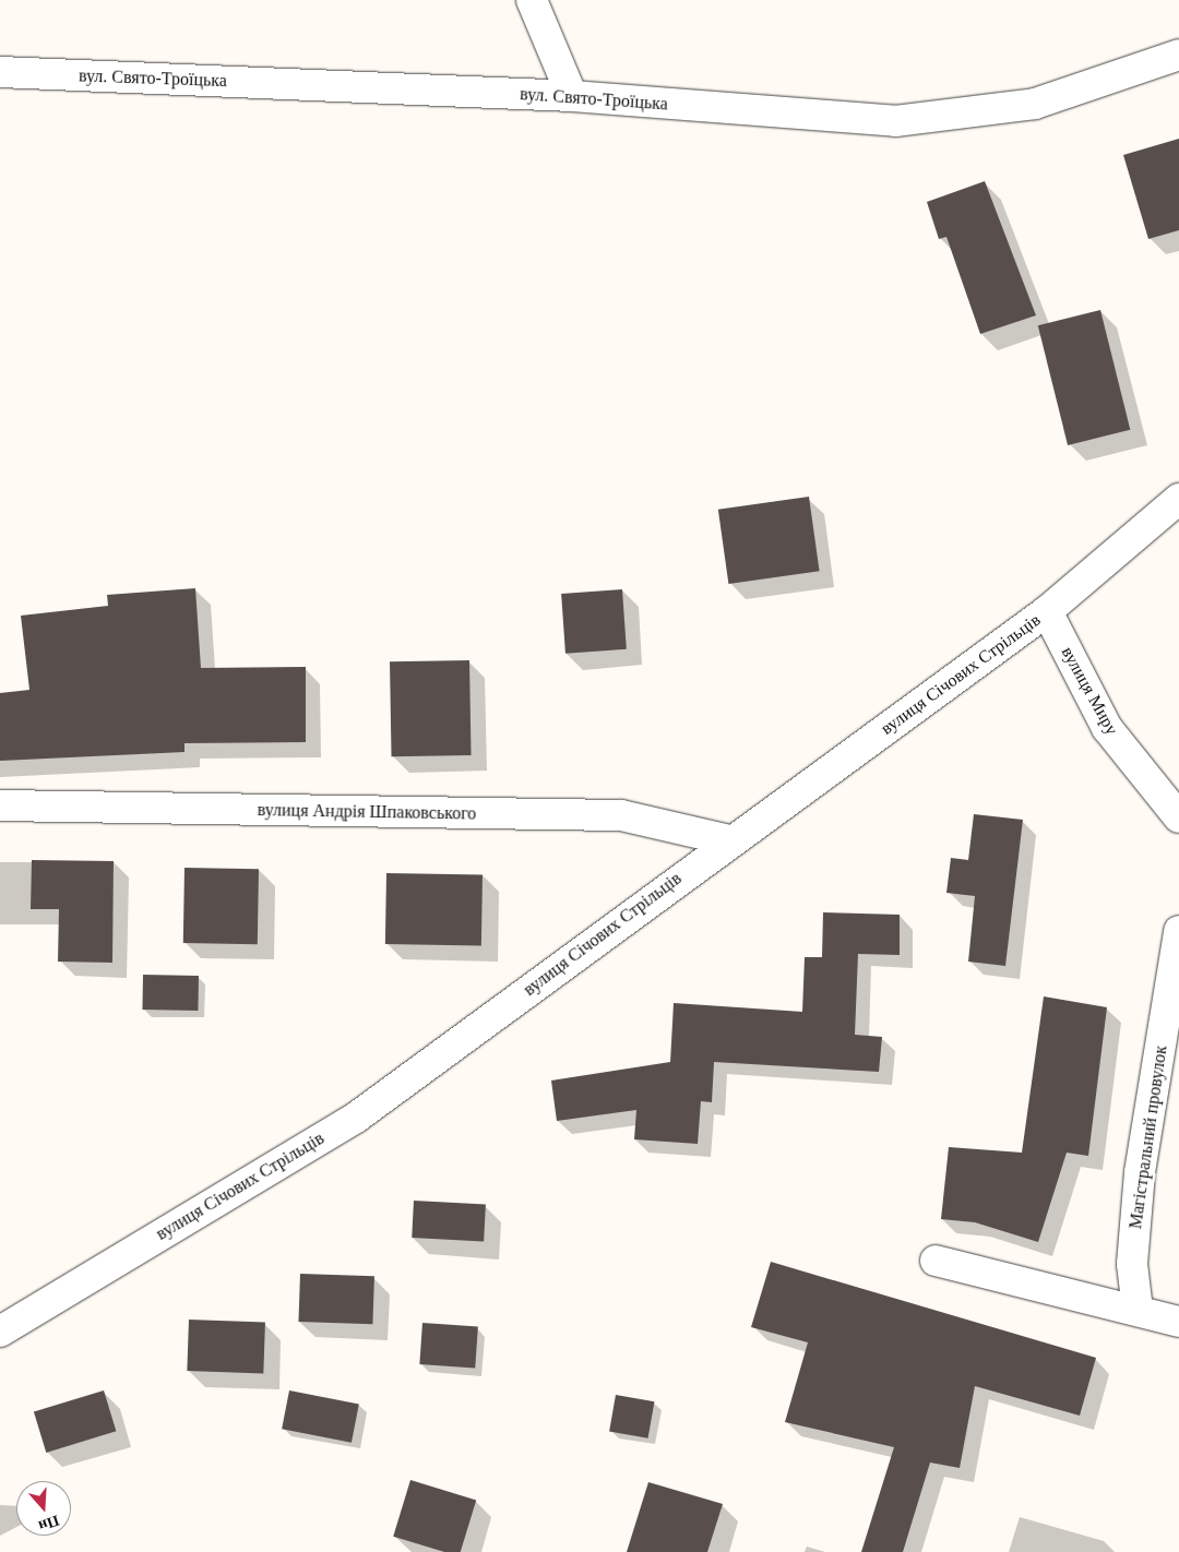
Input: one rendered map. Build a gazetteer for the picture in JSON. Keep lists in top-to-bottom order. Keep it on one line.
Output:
{"streets":{"street":["вул. Свято-Троїцька","вулиця Січових Стрільців","вулиця Миру","вулиця Андрія Шпаковського","Магістральний провулок"]},"crossings":[["вулиця Січових Стрільців","вулиця Миру"],["вулиця Січових Стрільців","вулиця Андрія Шпаковського"]],"north":"bottom"}
